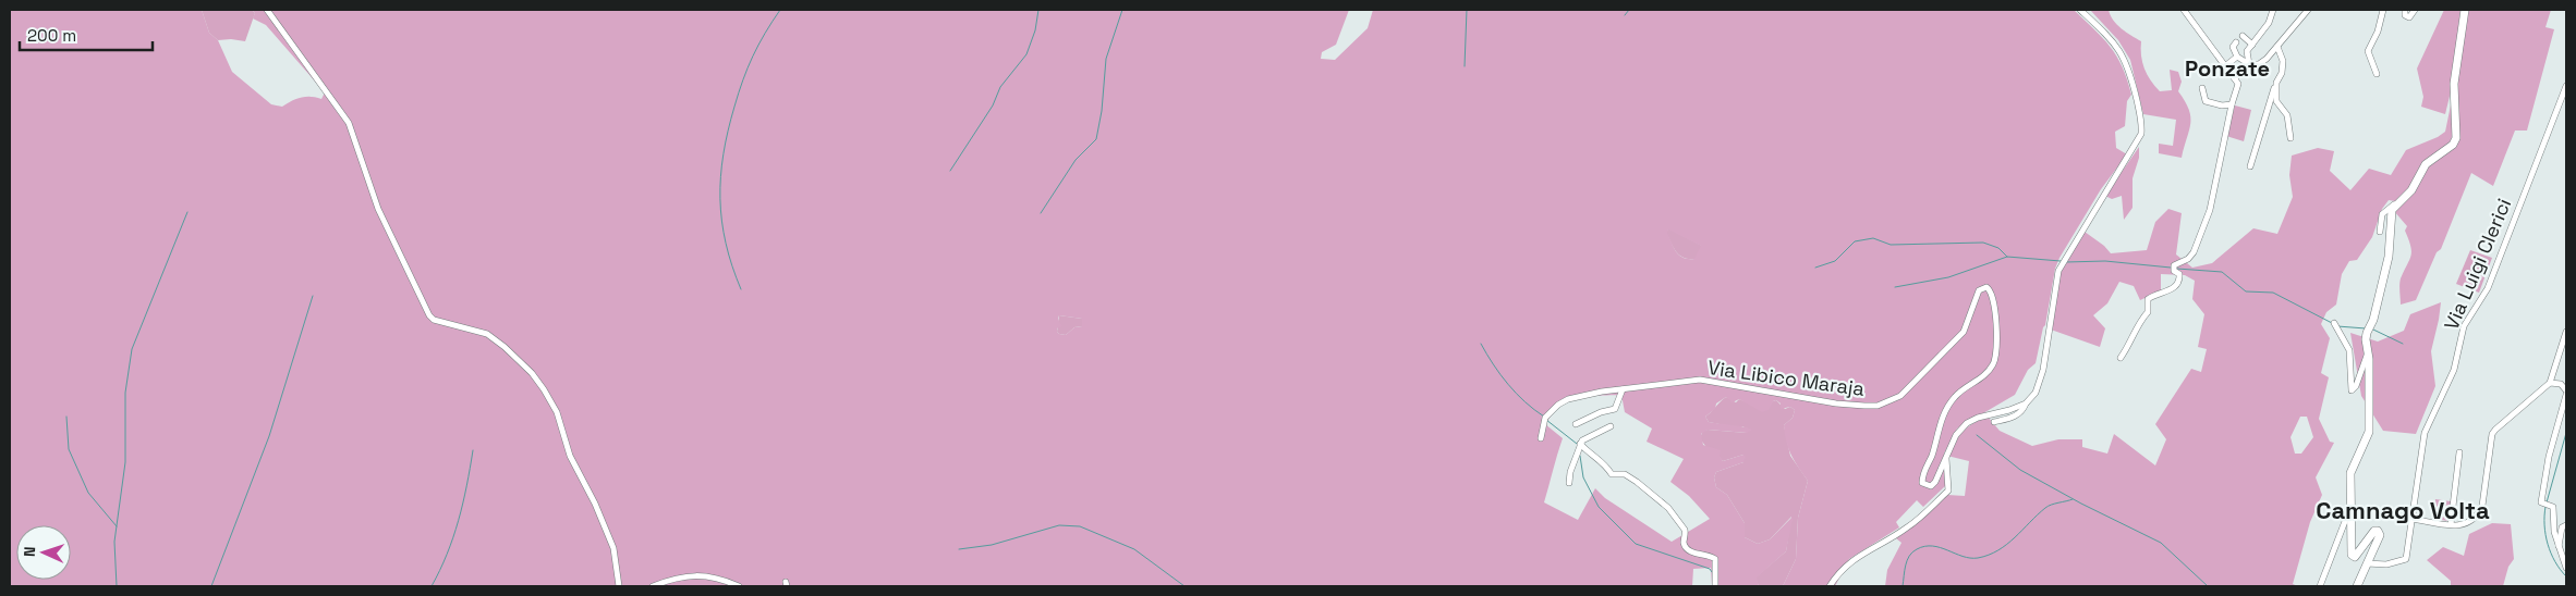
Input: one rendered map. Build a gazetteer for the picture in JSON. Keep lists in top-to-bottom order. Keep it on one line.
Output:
{"streets":{"street":["Via Luigi Clerici","Via Libico Maraja"]},"districts":["Ponzate","Camnago Volta"],"scale_bar":"200 m","north":"left"}
